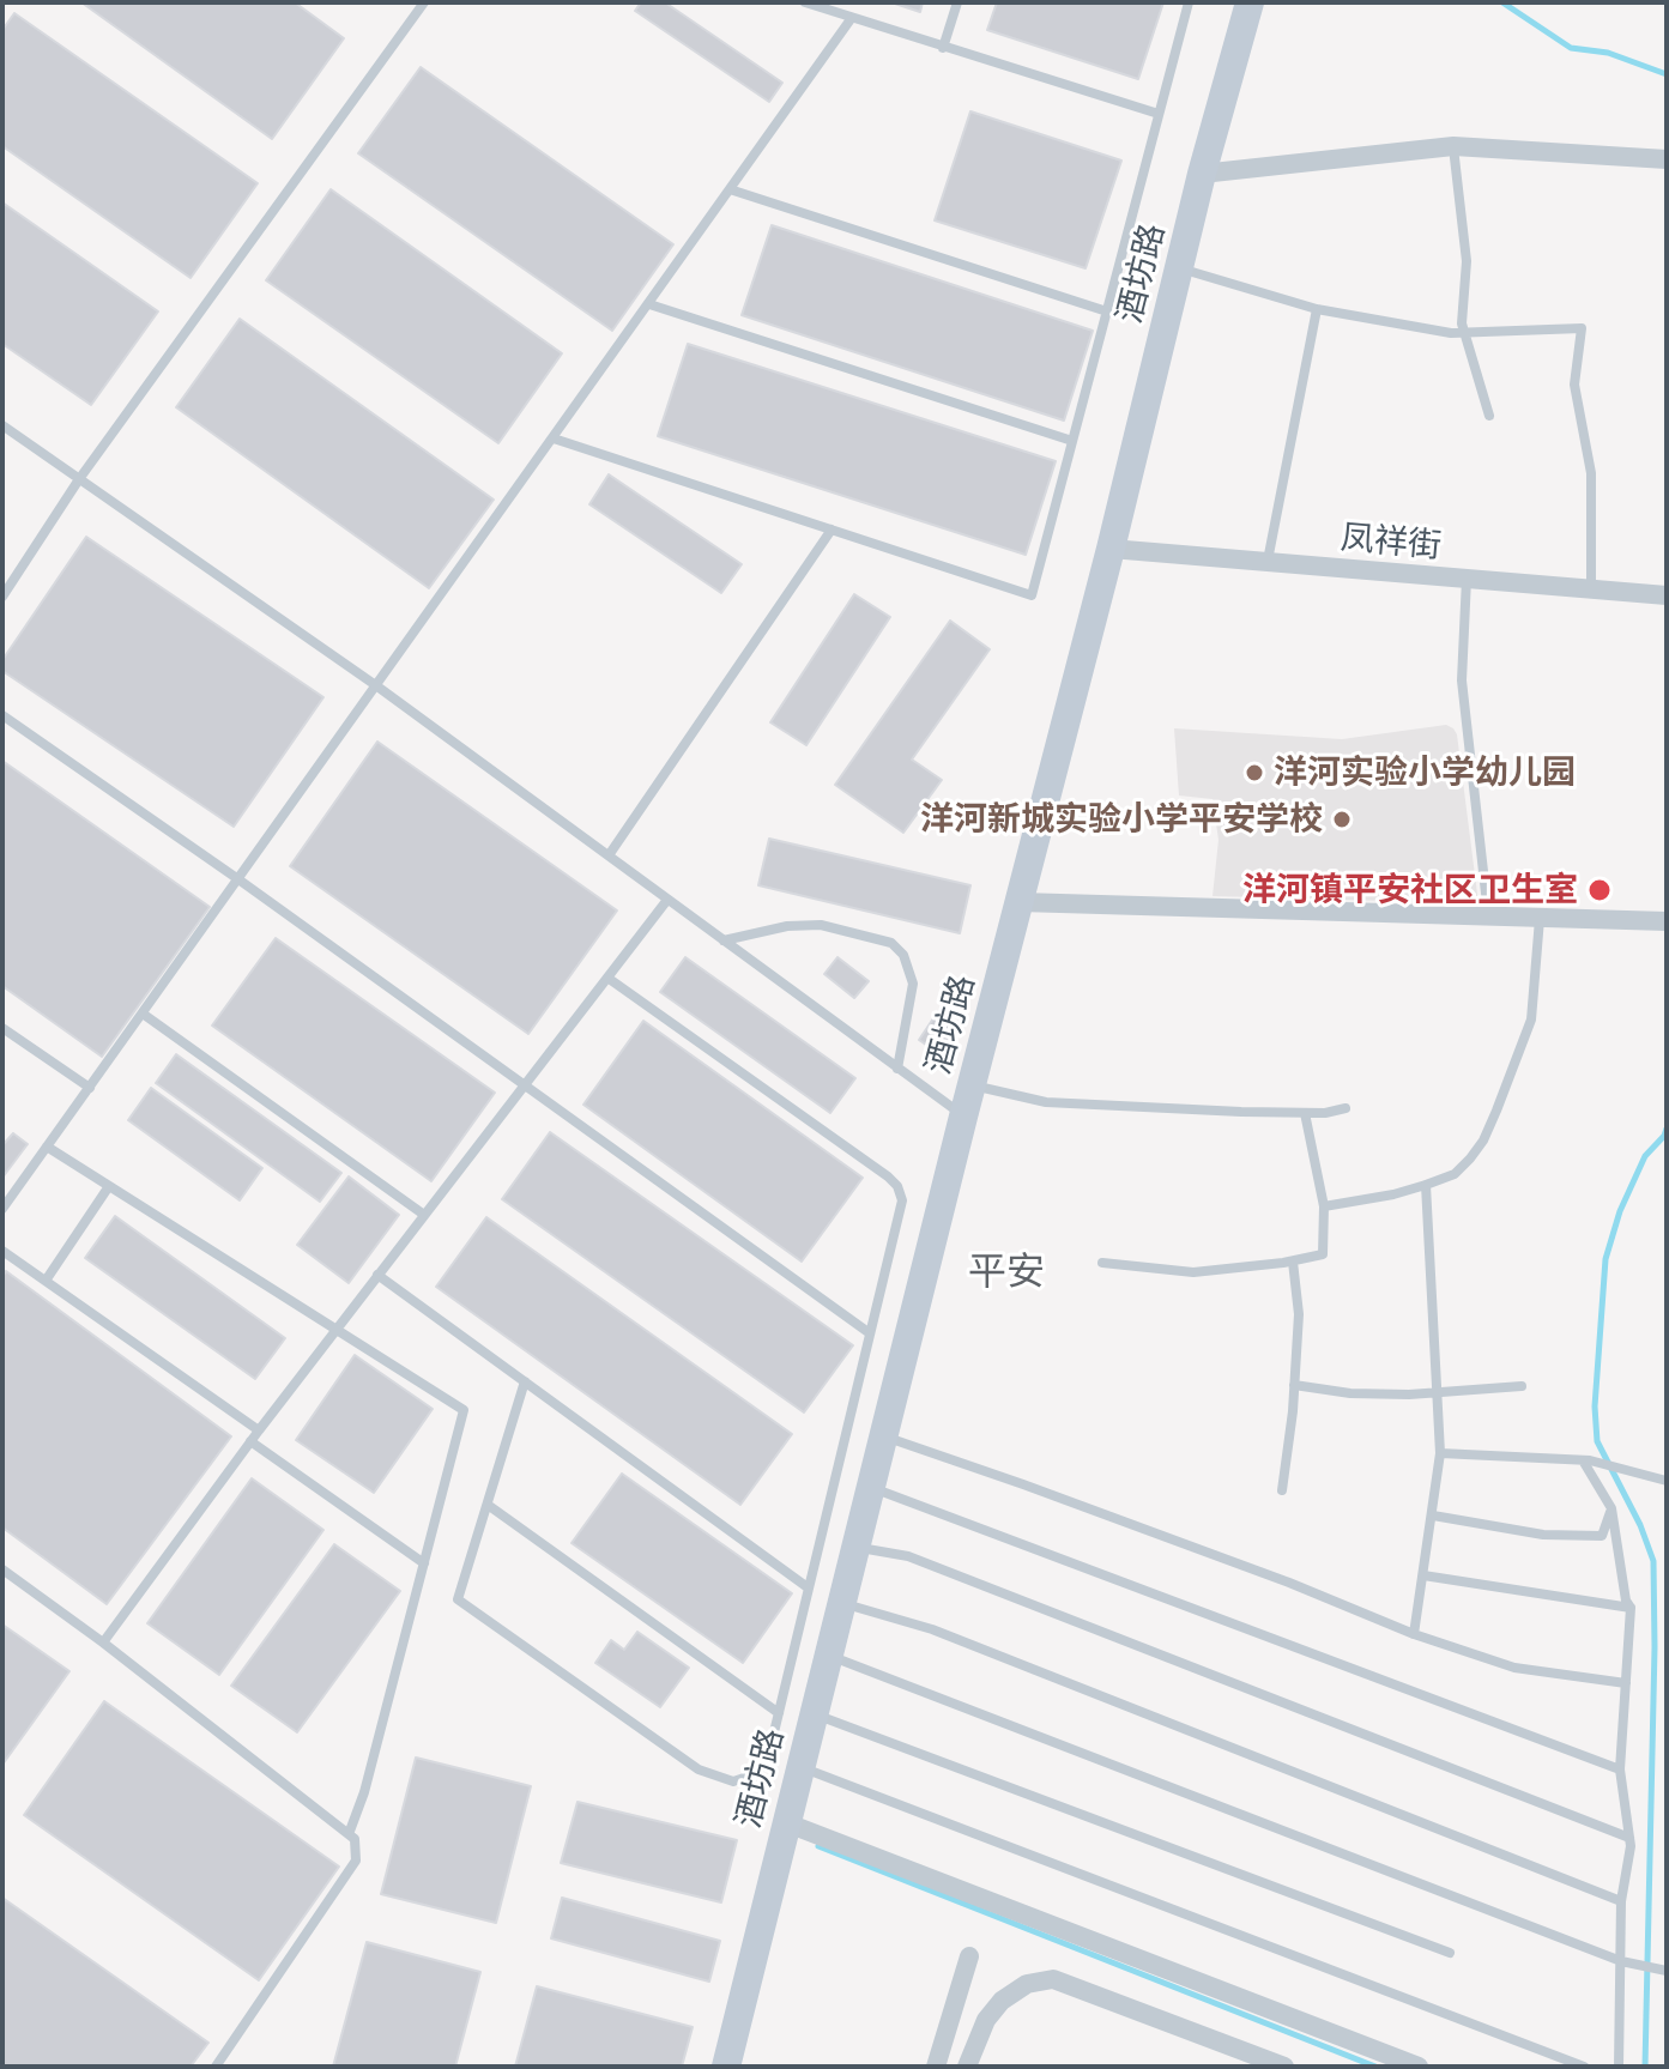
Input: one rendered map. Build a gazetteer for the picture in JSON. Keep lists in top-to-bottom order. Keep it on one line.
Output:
{"streets":{"street":["酒坊路","凤祥街"]},"crossings":[["酒坊路","凤祥街"]],"districts":["平安"],"places":["洋河实验小学幼儿园","洋河新城实验小学平安学校","洋河镇平安社区卫生室"]}
